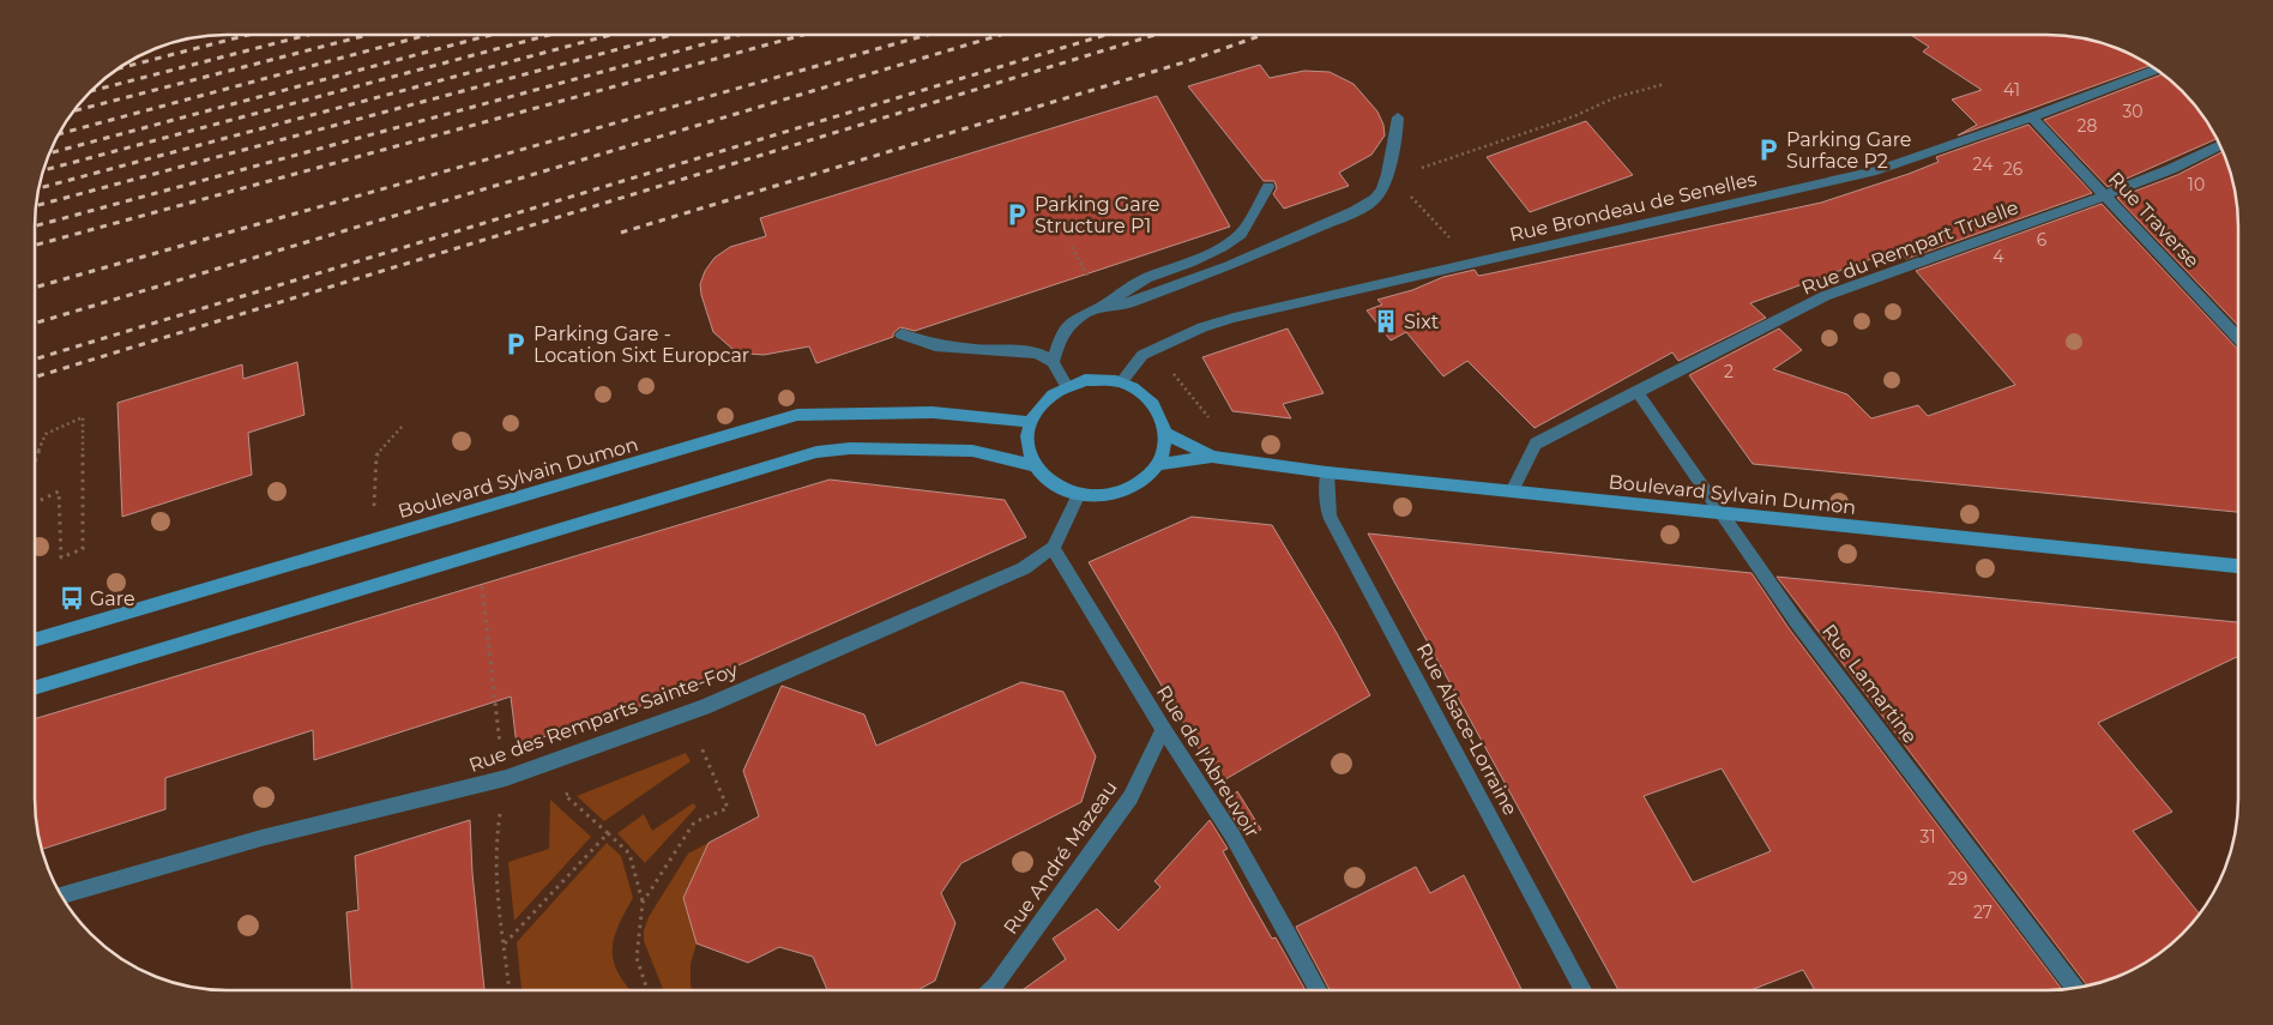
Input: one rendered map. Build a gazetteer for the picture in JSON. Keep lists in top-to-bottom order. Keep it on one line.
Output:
{"streets":{"street":["Rue Brondeau de Senelles","Rue Traverse","Rue du Rempart Truelle","Boulevard Sylvain Dumon","Rue Lamartine","Rue des Remparts Sainte-Foy","Rue Alsace-Lorraine","Rue de l'Abreuvoir","Rue André Mazeau"]},"crossings":[["Rue Brondeau de Senelles","Rue Traverse"],["Rue Brondeau de Senelles","Boulevard Sylvain Dumon"],["Rue Brondeau de Senelles","Rue des Remparts Sainte-Foy"],["Rue Traverse","Rue du Rempart Truelle"],["Rue du Rempart Truelle","Boulevard Sylvain Dumon"],["Rue du Rempart Truelle","Rue Lamartine"],["Boulevard Sylvain Dumon","Rue Lamartine"],["Boulevard Sylvain Dumon","Rue des Remparts Sainte-Foy"],["Boulevard Sylvain Dumon","Rue Alsace-Lorraine"],["Rue des Remparts Sainte-Foy","Rue de l'Abreuvoir"],["Rue de l'Abreuvoir","Rue André Mazeau"]],"places":{"parking":["Parking Gare Surface P2","Parking Gare Structure P1","Parking Gare - Location Sixt Europcar"],"building":["Sixt"],"bus stop":["Gare"]},"house_numbers":["41","30","28","24","26","10","6","4","2","31","29","27"]}
